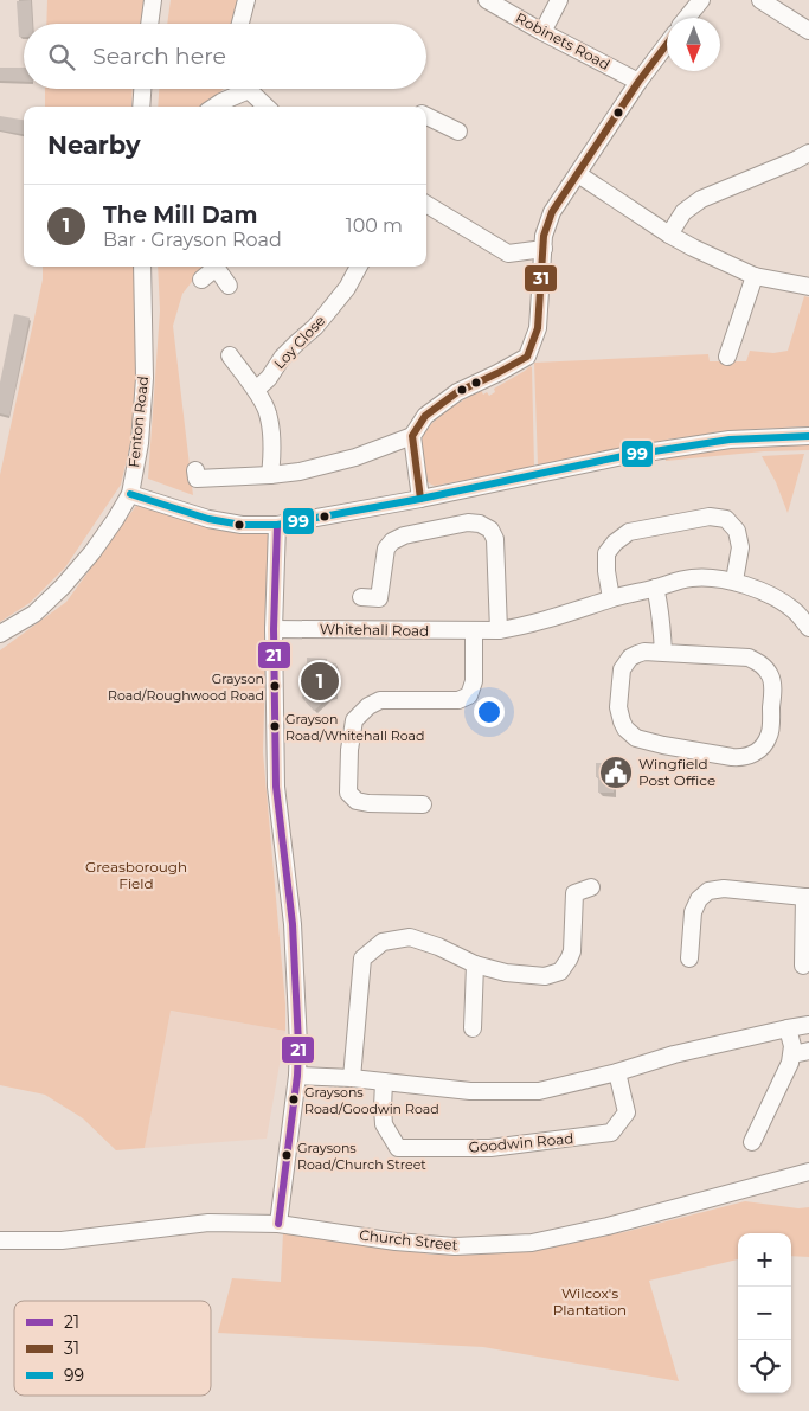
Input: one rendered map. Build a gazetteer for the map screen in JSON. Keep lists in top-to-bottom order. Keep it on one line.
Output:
{"streets":{"street":["Robinets Road","Loy Close","Fenton Road","Whitehall Road","Goodwin Road","Church Street"]},"parks":["Greasborough Field","Wilcox's Plantation"],"places":{"other":["Grayson Road/Roughwood Road","Grayson Road/Whitehall Road","Graysons Road/Goodwin Road","Graysons Road/Church Street"],"public building":["Wingfield Post Office"]},"lines":["transit line 31","transit line 99","transit line 21"],"legend":["21","31","99"],"north":"bottom","page":{"search":"Search here","heading":"Nearby","list":[{"mark":"1","name":"The Mill Dam","note":"Bar · Grayson Road","value":"100 m"}],"pins":"1","map_buttons":["+","−"]}}
